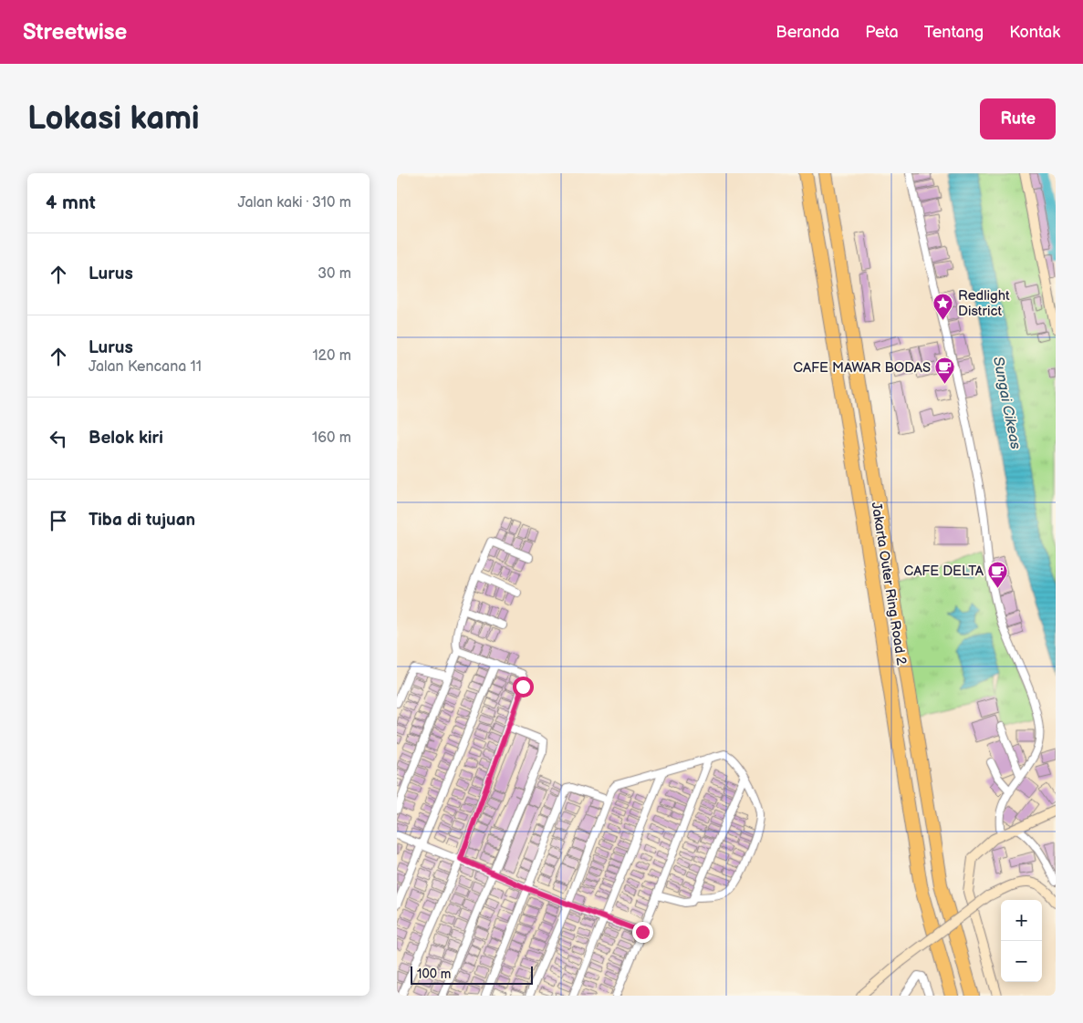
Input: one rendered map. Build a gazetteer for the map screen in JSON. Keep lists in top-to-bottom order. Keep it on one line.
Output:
{"streets":{"highway":["Jakarta Outer Ring Road 2"]},"water":["Sungai Cikeas"],"places":{"place":["Redlight District"],"cafe":["CAFE MAWAR BODAS","CAFE DELTA"]},"scale_bar":"100 m","page":{"header":"Streetwise","nav":["Beranda","Peta","Tentang","Kontak"],"buttons":"Rute","title":"Lokasi kami","heading":["4 mnt","Jalan kaki · 310 m"],"list":[["Lurus","30 m"],["Lurus","Jalan Kencana 11","120 m"],["Belok kiri","160 m"],"Tiba di tujuan"],"map_buttons":["+","−"],"scale":"100 m"}}
